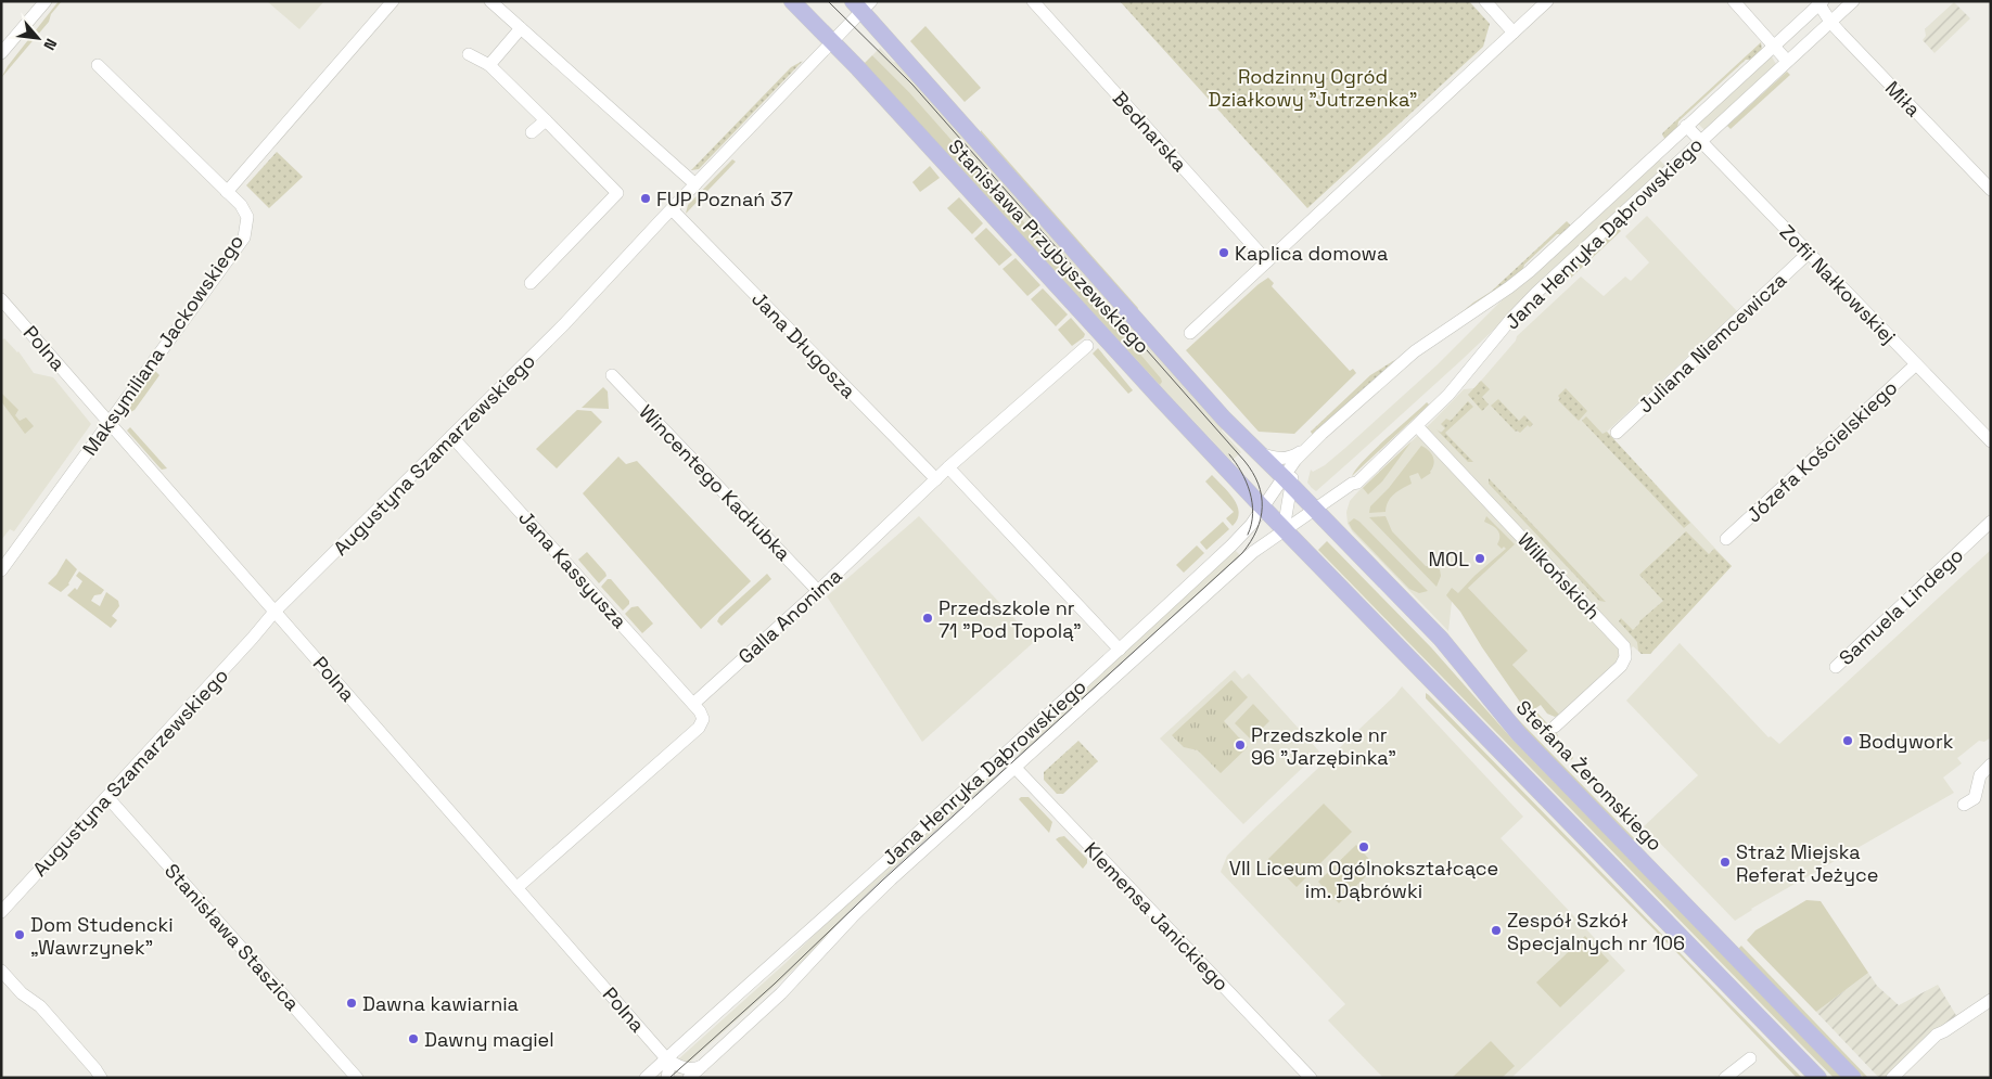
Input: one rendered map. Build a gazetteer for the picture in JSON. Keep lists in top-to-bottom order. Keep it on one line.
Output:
{"streets":{"main road":["Stanisława Przybyszewskiego","Stefana Żeromskiego"],"street":["Miła","Bednarska","Jana Henryka Dąbrowskiego","Zofii Nałkowskiej","Juliana Niemcewicza","Maksymiliana Jackowskiego","Jana Długosza","Polna","Józefa Kościelskiego","Augustyna Szamarzewskiego","Wincentego Kadłubka","Jana Kassyusza","Wilkońskich","Samuela Lindego","Galla Anonima","Klemensa Janickiego","Stanisława Staszica"]},"crossings":[["Miła","Jana Henryka Dąbrowskiego"],["Jana Henryka Dąbrowskiego","Stanisława Przybyszewskiego"],["Jana Henryka Dąbrowskiego","Zofii Nałkowskiej"],["Jana Henryka Dąbrowskiego","Polna"],["Jana Henryka Dąbrowskiego","Wilkońskich"],["Jana Henryka Dąbrowskiego","Stefana Żeromskiego"],["Jana Henryka Dąbrowskiego","Klemensa Janickiego"],["Stanisława Przybyszewskiego","Augustyna Szamarzewskiego"],["Stanisława Przybyszewskiego","Stefana Żeromskiego"],["Zofii Nałkowskiej","Juliana Niemcewicza"],["Zofii Nałkowskiej","Józefa Kościelskiego"],["Maksymiliana Jackowskiego","Polna"],["Jana Długosza","Augustyna Szamarzewskiego"],["Jana Długosza","Galla Anonima"],["Polna","Augustyna Szamarzewskiego"],["Augustyna Szamarzewskiego","Jana Kassyusza"],["Augustyna Szamarzewskiego","Stanisława Staszica"],["Wincentego Kadłubka","Galla Anonima"],["Jana Kassyusza","Galla Anonima"]],"parks":["Rodzinny Ogród Działkowy \"Jutrzenka\""],"places":["FUP Poznań 37","Kaplica domowa","MOL","Przedszkole nr 71 \"Pod Topolą\"","Bodywork","Przedszkole nr 96 \"Jarzębinka\"","VII Liceum Ogólnokształcące im. Dąbrówki","Straż Miejska Referat Jeżyce","Zespół Szkół Specjalnych nr 106","Dom Studencki „Wawrzynek”","Dawna kawiarnia","Dawny magiel"],"north":"bottom right"}
